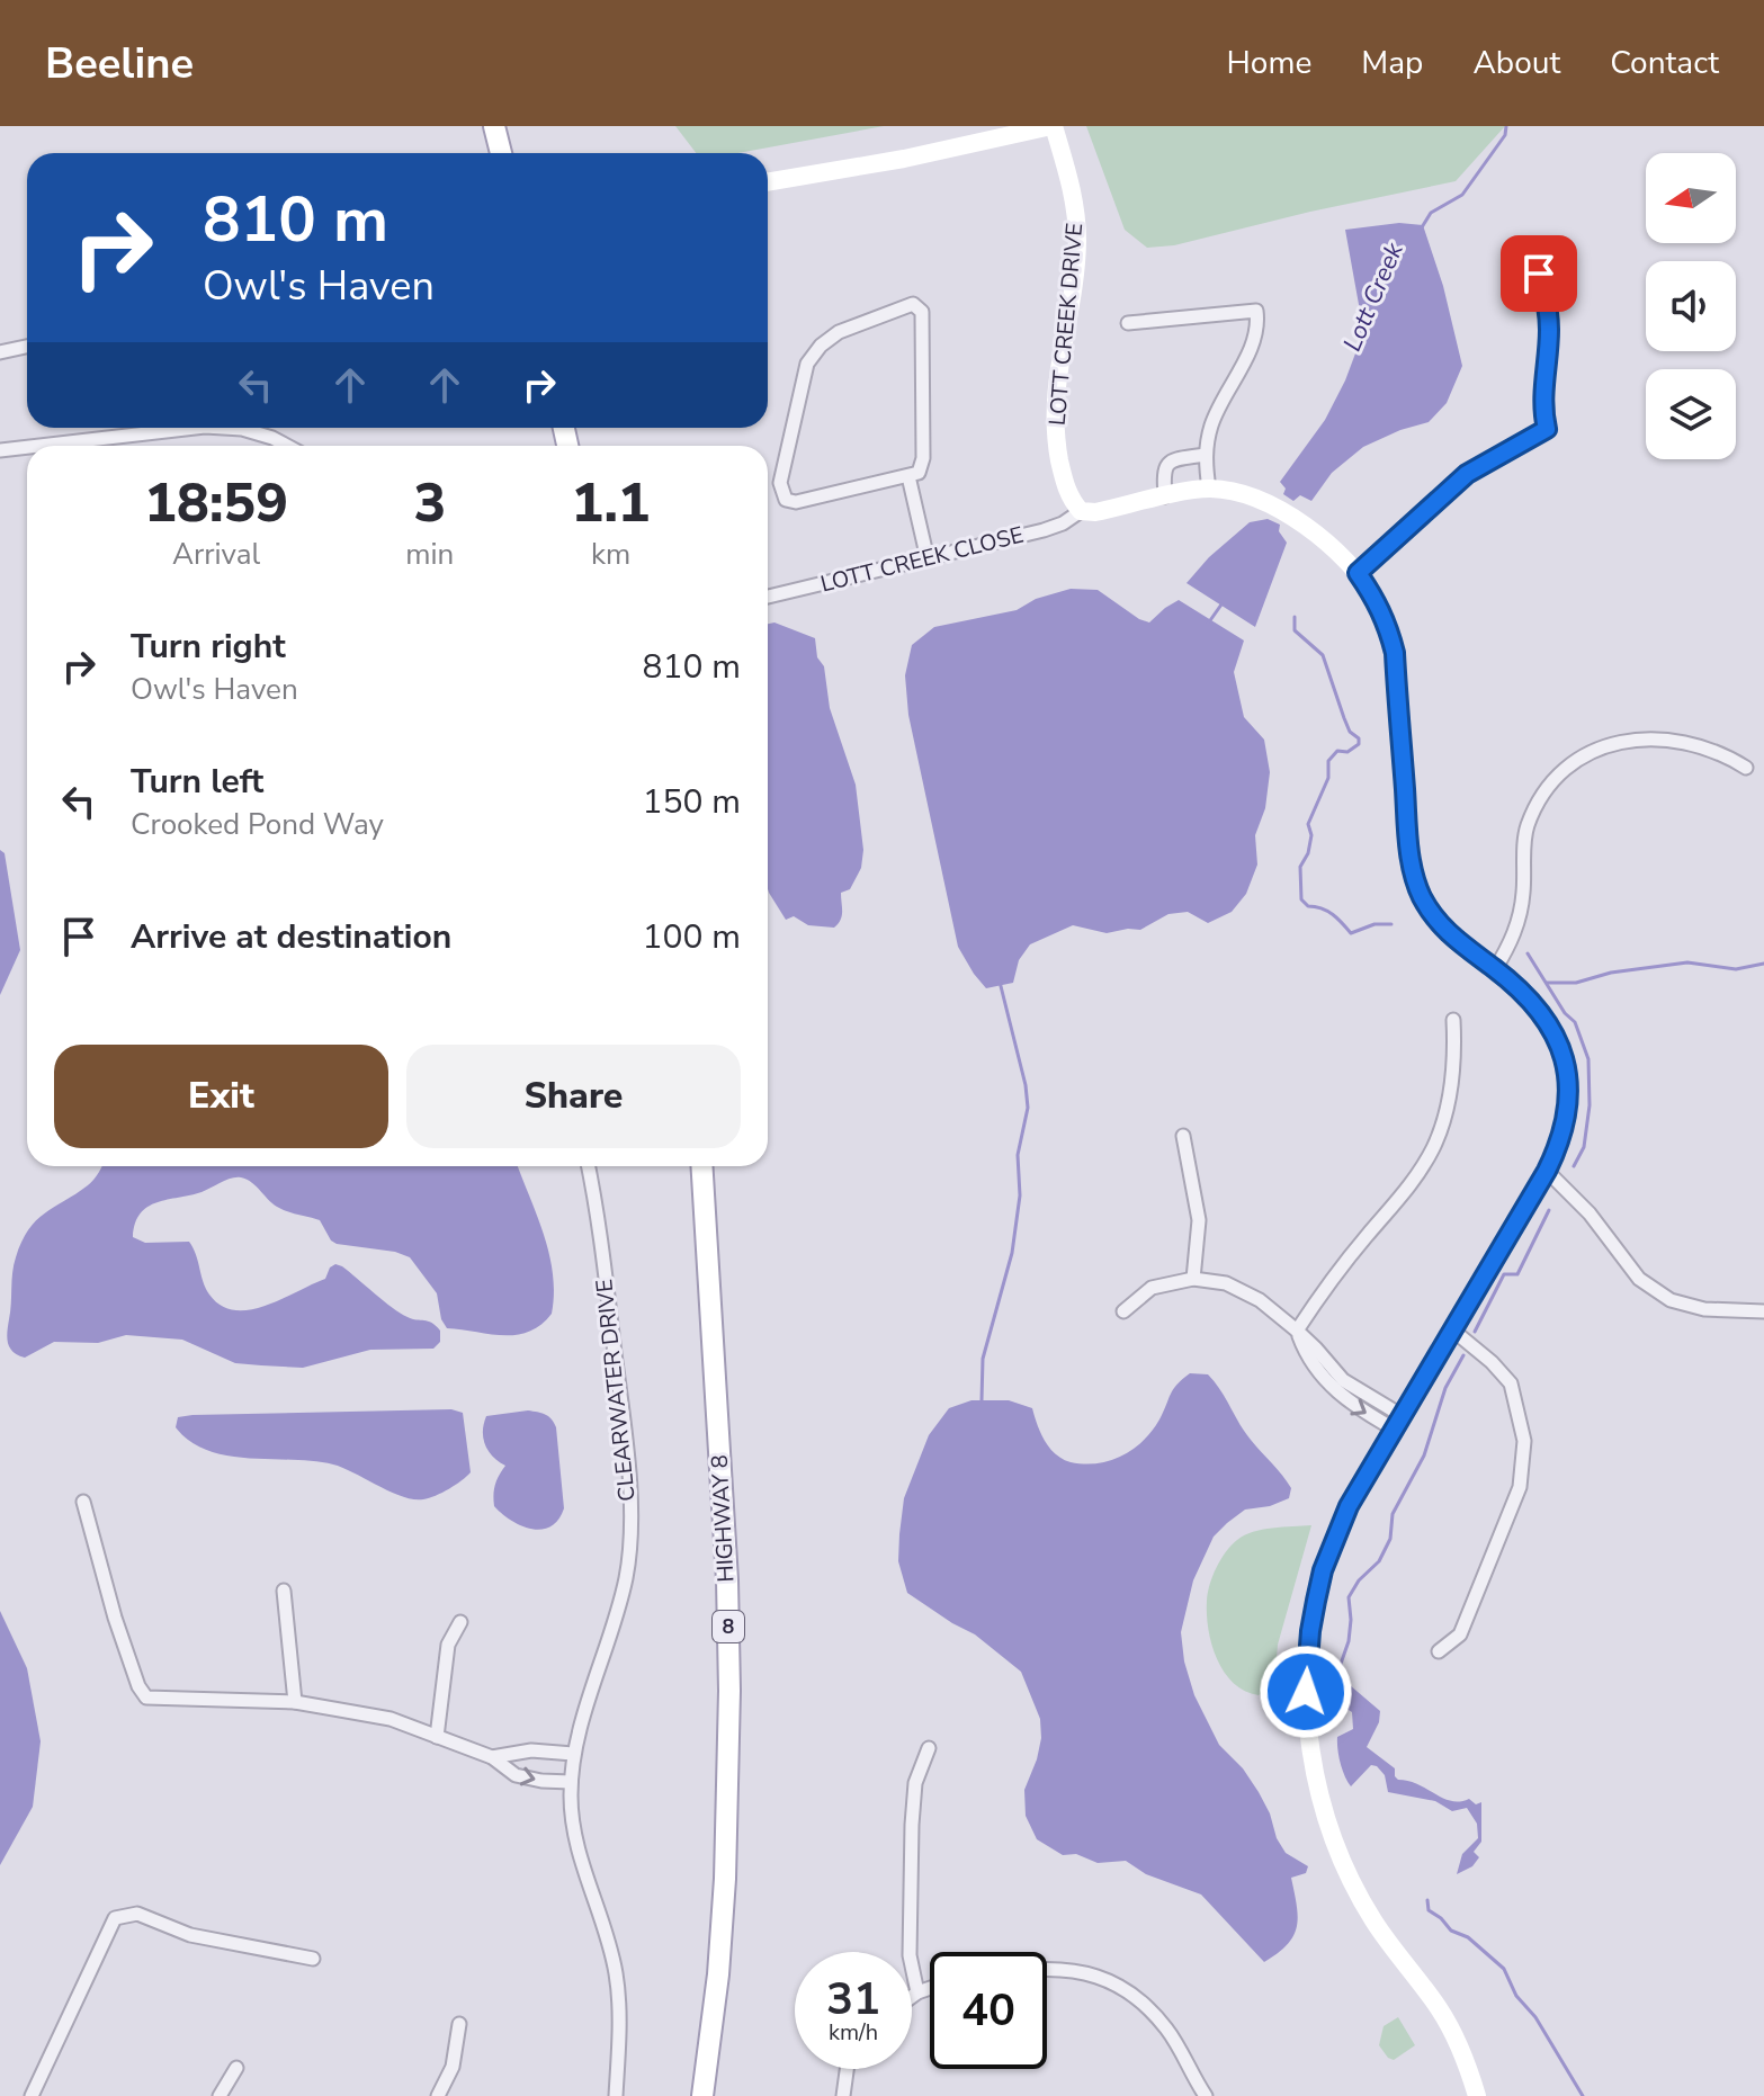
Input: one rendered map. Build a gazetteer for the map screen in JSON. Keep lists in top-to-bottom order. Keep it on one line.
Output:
{"streets":{"main road":["HIGHWAY 8","8"],"street":["LOTT CREEK DRIVE","LOTT CREEK CLOSE","CLEARWATER DRIVE"]},"crossings":[["LOTT CREEK DRIVE","LOTT CREEK CLOSE"]],"water":["Lott Creek"],"north":"left","page":{"header":"Beeline","nav":["Home","Map","About","Contact"],"turn":["810 m","Owl's Haven"],"eta":["18:59","Arrival","3","min","1.1","km"],"list":[{"name":"Turn right","note":"Owl's Haven","value":"810 m"},{"name":"Turn left","note":"Crooked Pond Way","value":"150 m"},{"name":"Arrive at destination","value":"100 m"}],"buttons":["Exit","Share"],"speed":"31 km/h","limit":"40"}}
